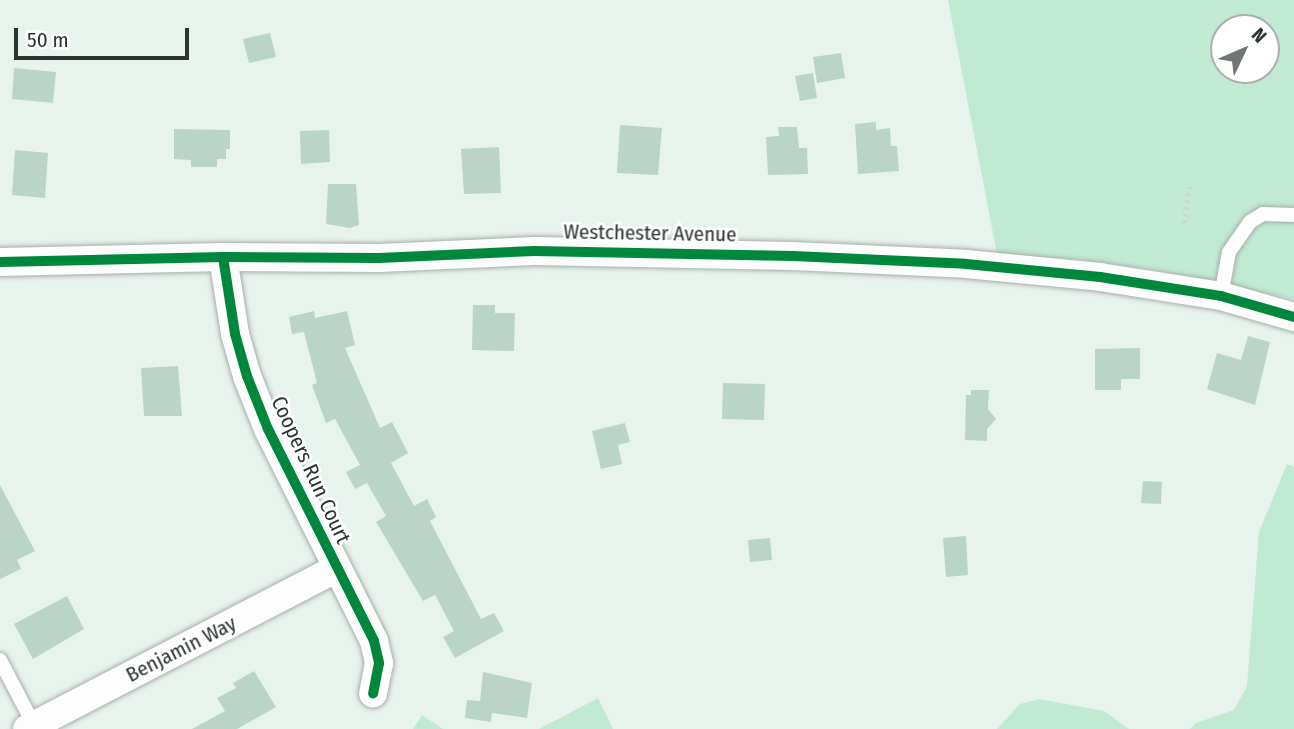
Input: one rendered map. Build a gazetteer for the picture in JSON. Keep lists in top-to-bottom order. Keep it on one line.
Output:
{"streets":{"street":["Westchester Avenue","Coopers Run Court","Benjamin Way"]},"crossings":[["Westchester Avenue","Coopers Run Court"],["Coopers Run Court","Benjamin Way"]],"scale_bar":"50 m","north":"top right"}
